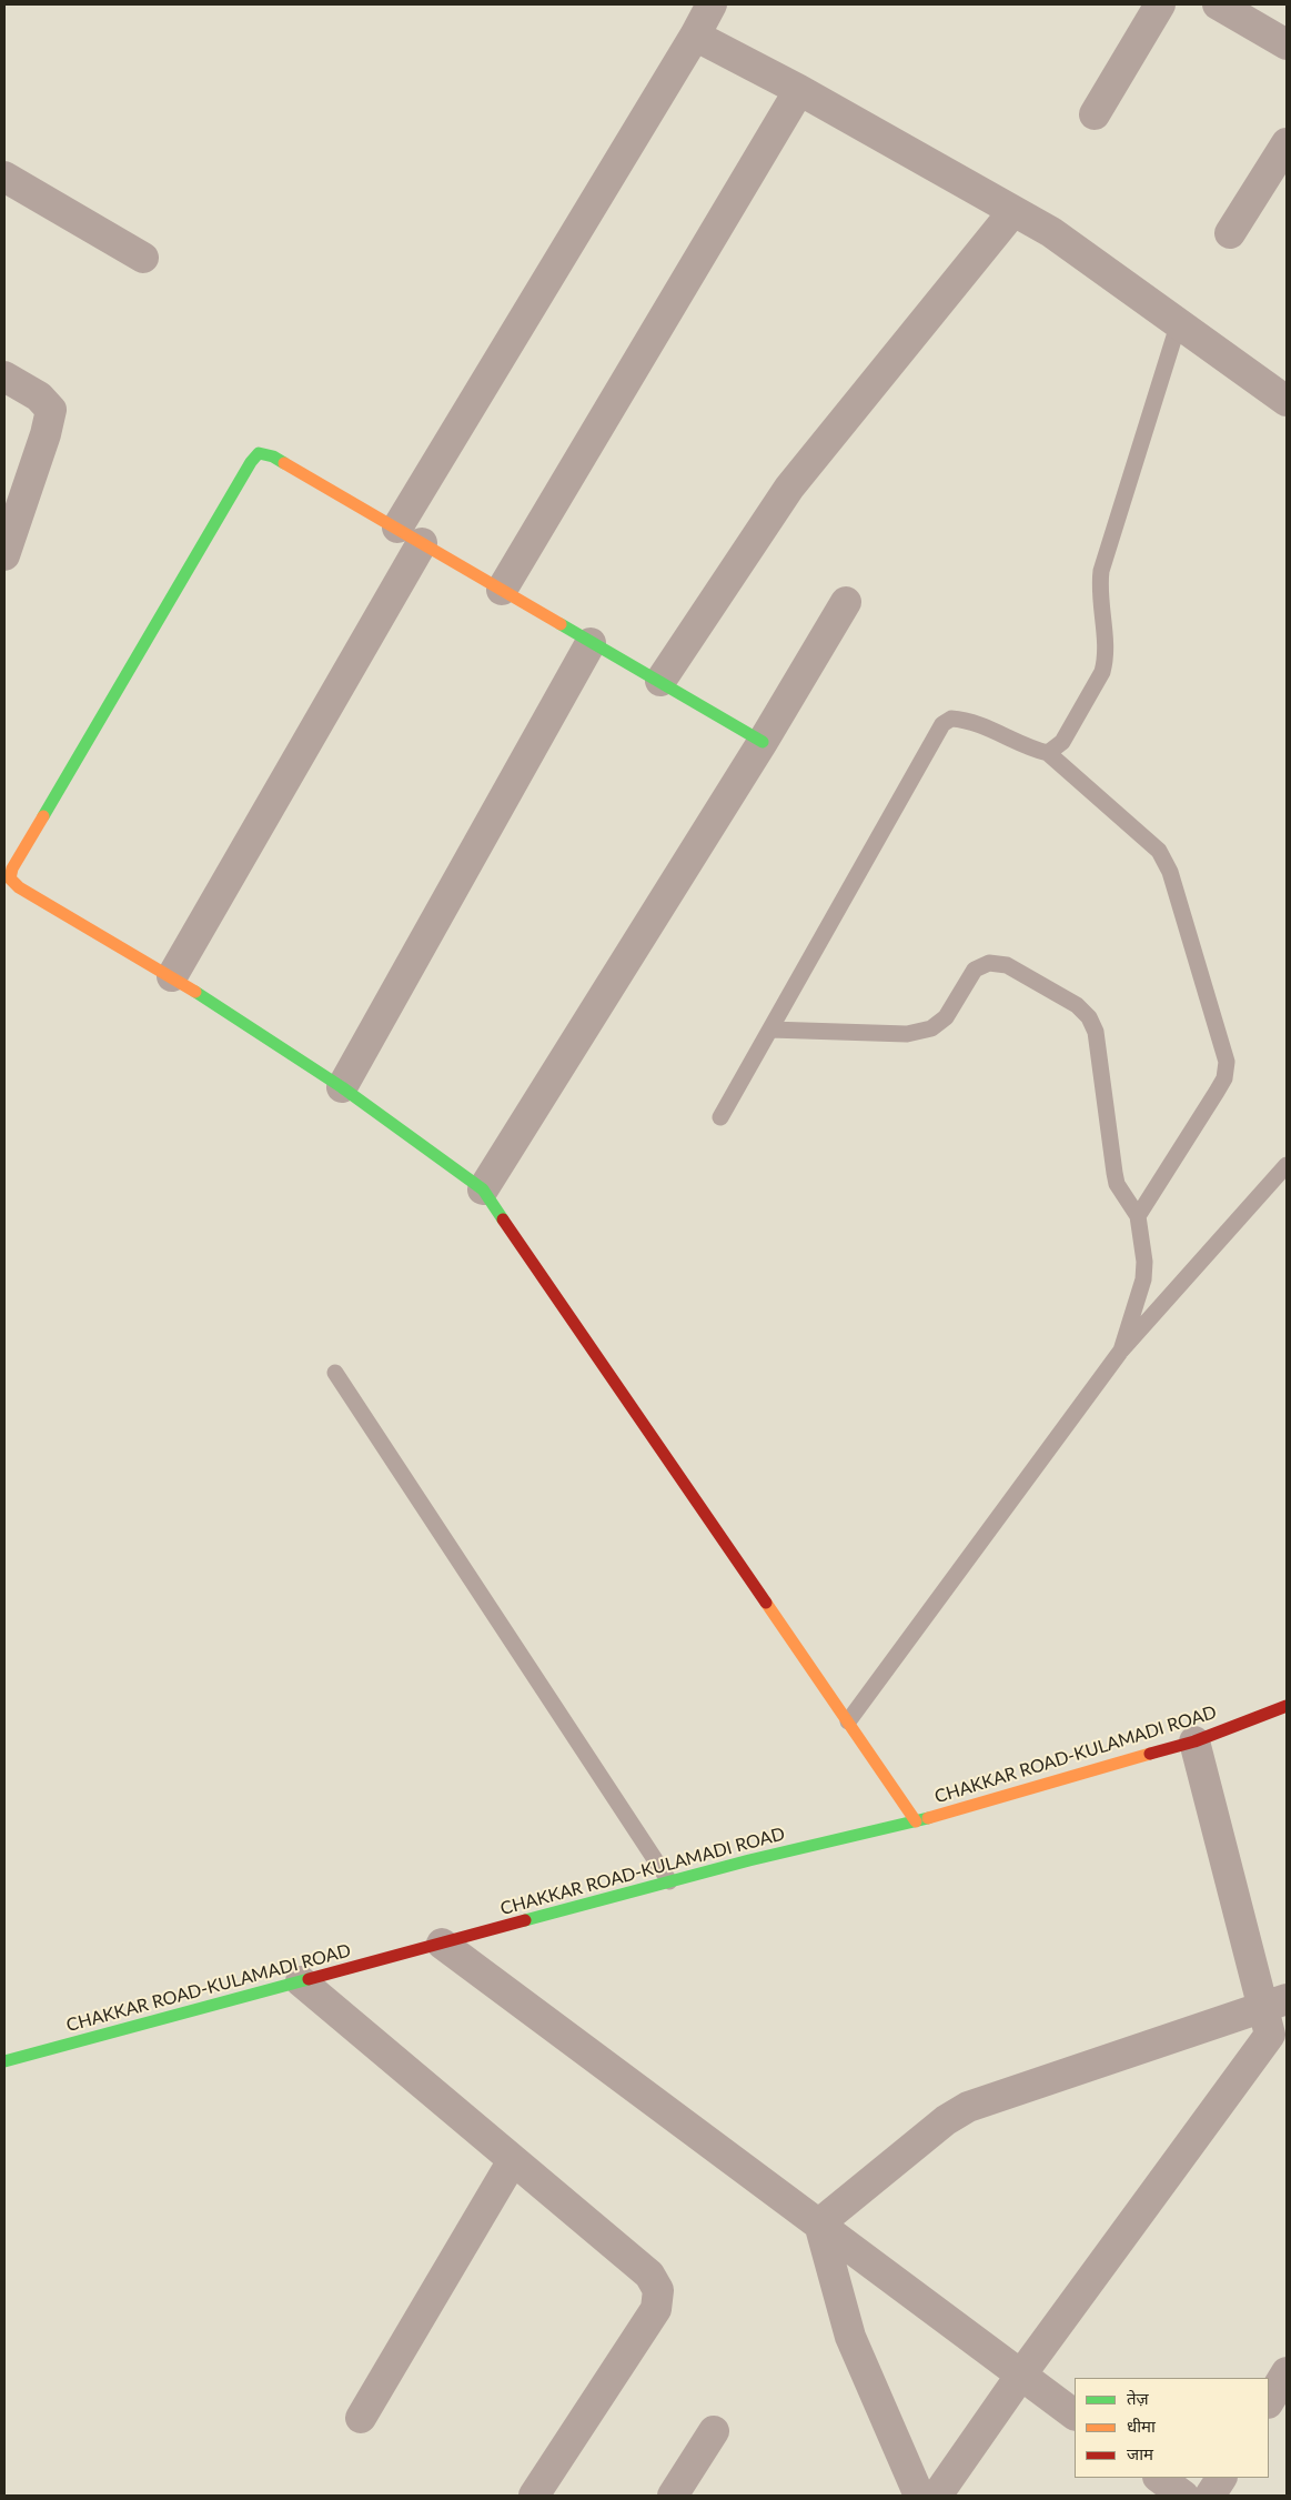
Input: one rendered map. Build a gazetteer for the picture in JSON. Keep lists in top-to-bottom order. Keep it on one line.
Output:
{"streets":{"street":["CHAKKAR ROAD-KULAMADI ROAD"]},"legend":["तेज़","धीमा","जाम"]}
